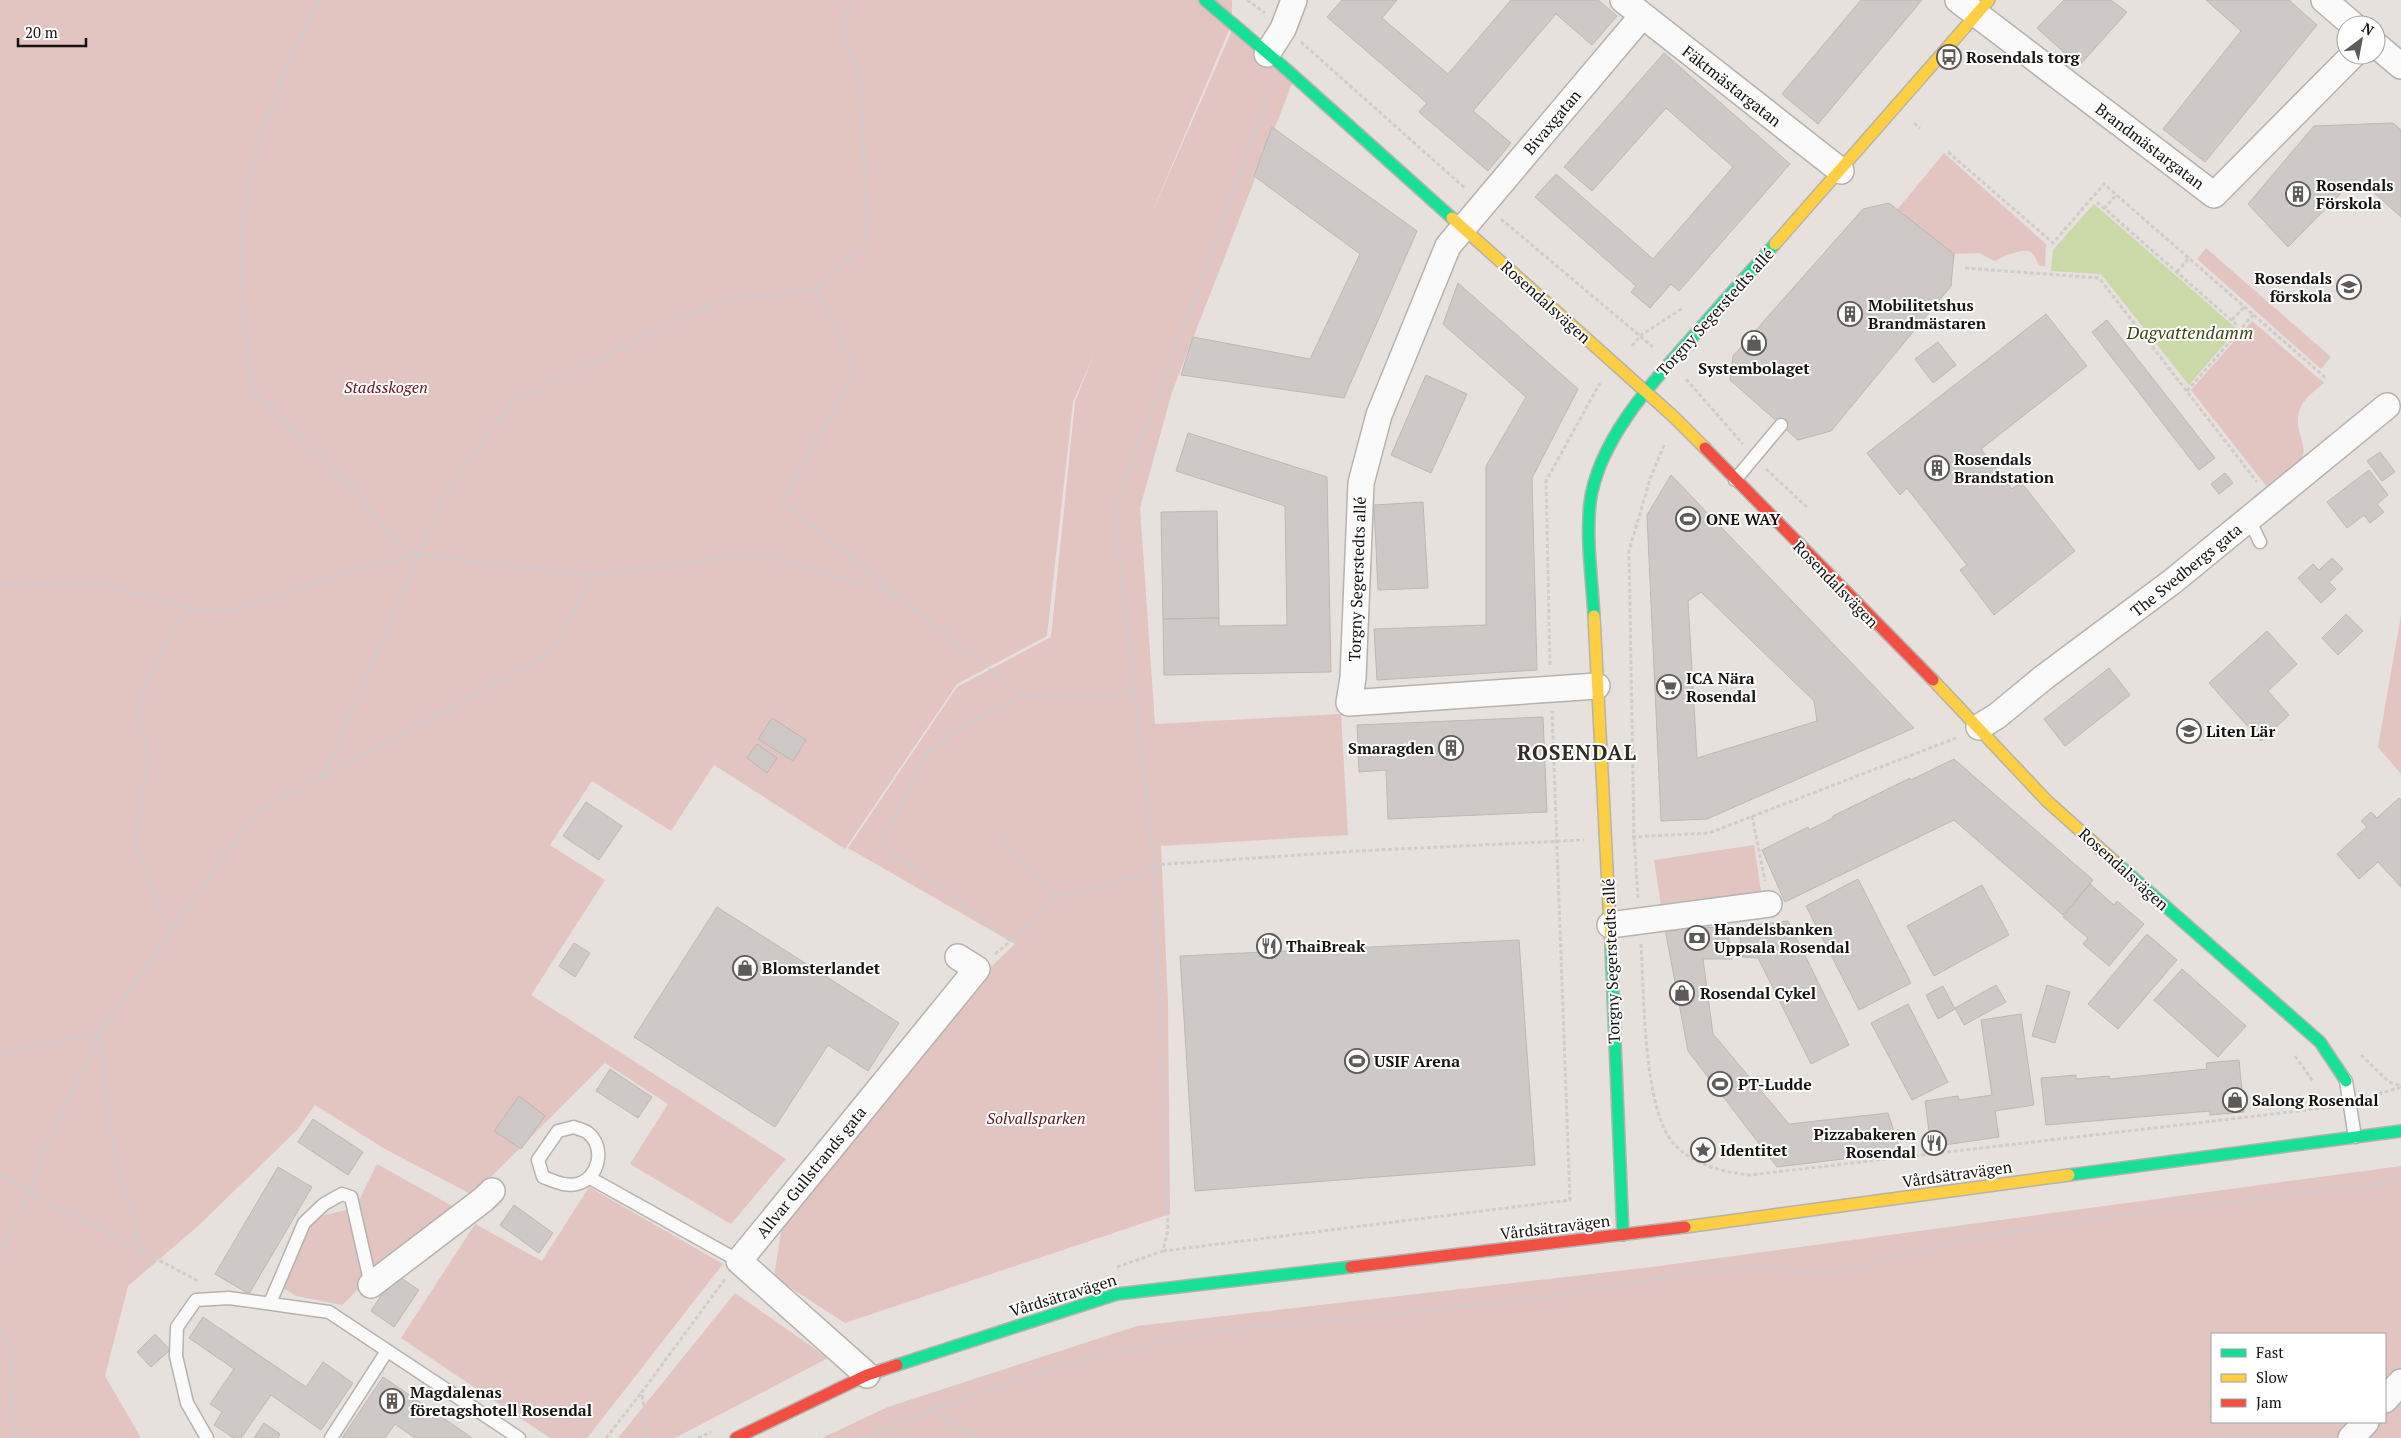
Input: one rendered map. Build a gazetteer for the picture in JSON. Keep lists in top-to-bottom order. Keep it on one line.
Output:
{"streets":{"street":["Fäktmästargatan","Bivaxgatan","Brandmästargatan","Rosendalsvägen","Torgny Segerstedts allé","The Svedbergs gata","Allvar Gullstrands gata","Vårdsätravägen"]},"crossings":[["Fäktmästargatan","Bivaxgatan"],["Fäktmästargatan","Torgny Segerstedts allé"],["Bivaxgatan","Rosendalsvägen"],["Bivaxgatan","Torgny Segerstedts allé"],["Brandmästargatan","Torgny Segerstedts allé"],["Rosendalsvägen","Torgny Segerstedts allé"],["Rosendalsvägen","The Svedbergs gata"],["Rosendalsvägen","Vårdsätravägen"],["Torgny Segerstedts allé","Vårdsätravägen"]],"districts":["ROSENDAL"],"water":["Dagvattendamm"],"parks":["Stadsskogen","Solvallsparken"],"places":{"bus stop":["Rosendals torg"],"building":["Rosendals Förskola","Mobilitetshus Brandmästaren","Rosendals Brandstation","Smaragden","Magdalenas företagshotell Rosendal"],"school or university":["Rosendals förskola","Liten Lär"],"shop":["Systembolaget","Blomsterlandet","Rosendal Cykel","Salong Rosendal"],"sports":["ONE WAY","USIF Arena","PT-Ludde"],"supermarket":["ICA Nära Rosendal"],"bank":["Handelsbanken Uppsala Rosendal"],"restaurant":["ThaiBreak","Pizzabakeren Rosendal"],"place":["Identitet"]},"legend":["Fast","Slow","Jam"],"scale_bar":"20 m","north":"top right"}
